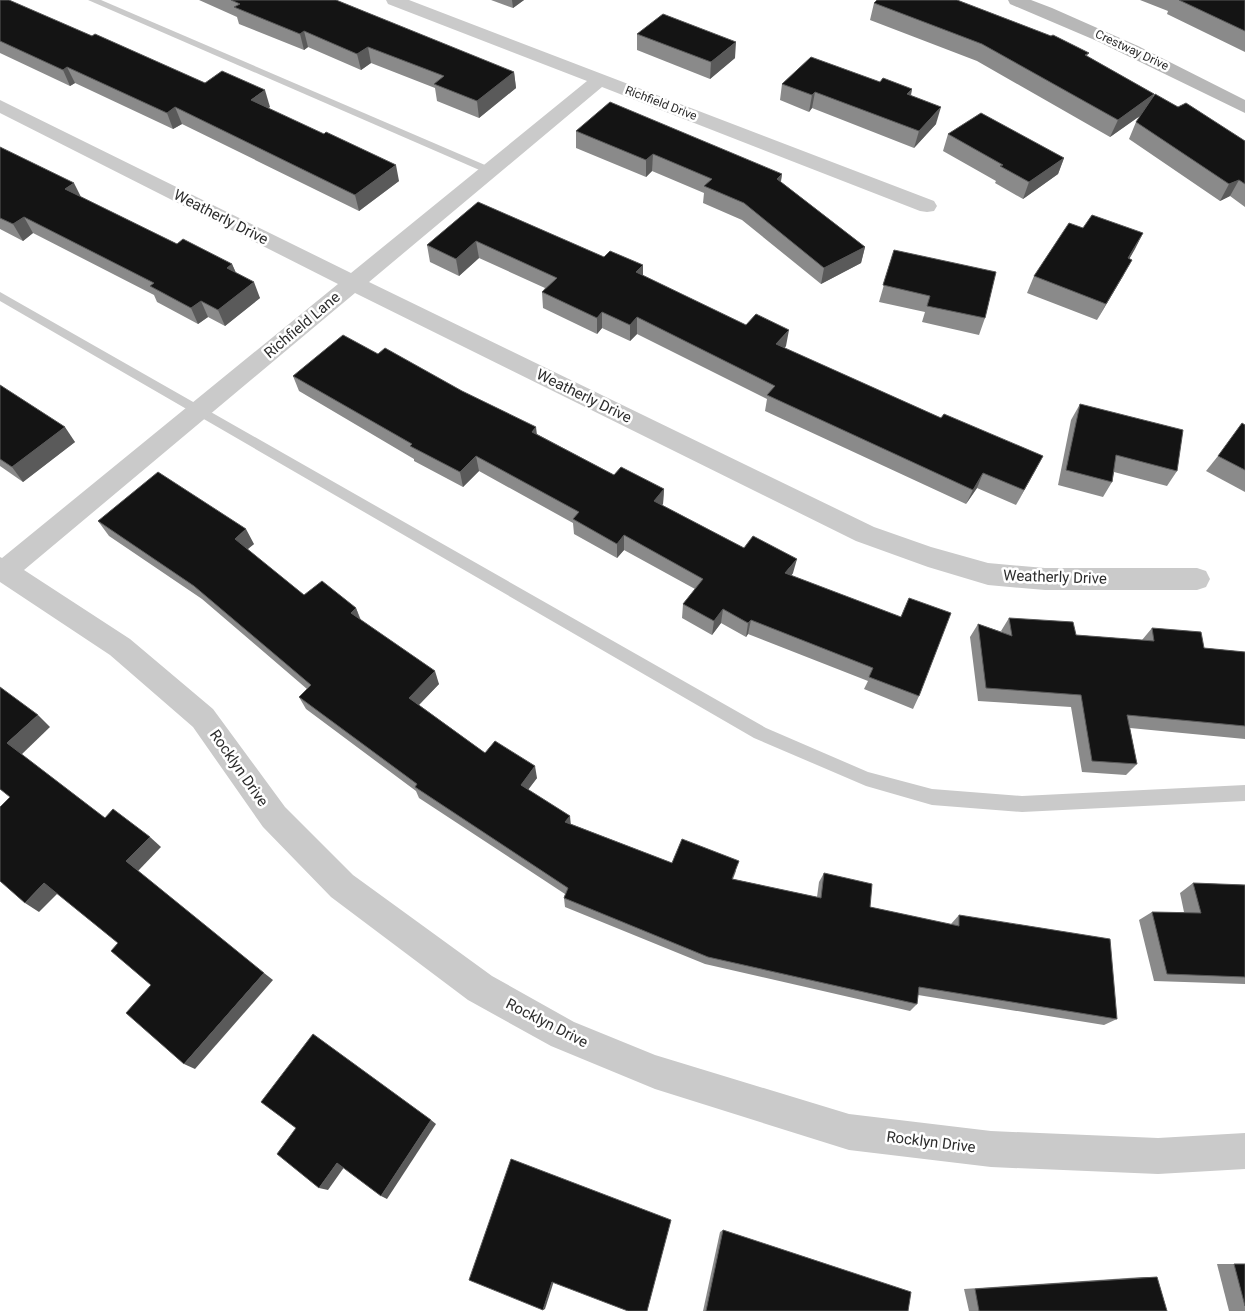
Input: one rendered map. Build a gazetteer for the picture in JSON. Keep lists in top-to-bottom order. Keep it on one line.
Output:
{"streets":{"main road":["Crestway Drive"],"street":["Richfield Drive","Weatherly Drive","Richfield Lane","Rocklyn Drive"]},"crossings":[["Richfield Drive","Richfield Lane"],["Weatherly Drive","Richfield Lane"],["Richfield Lane","Rocklyn Drive"]]}
